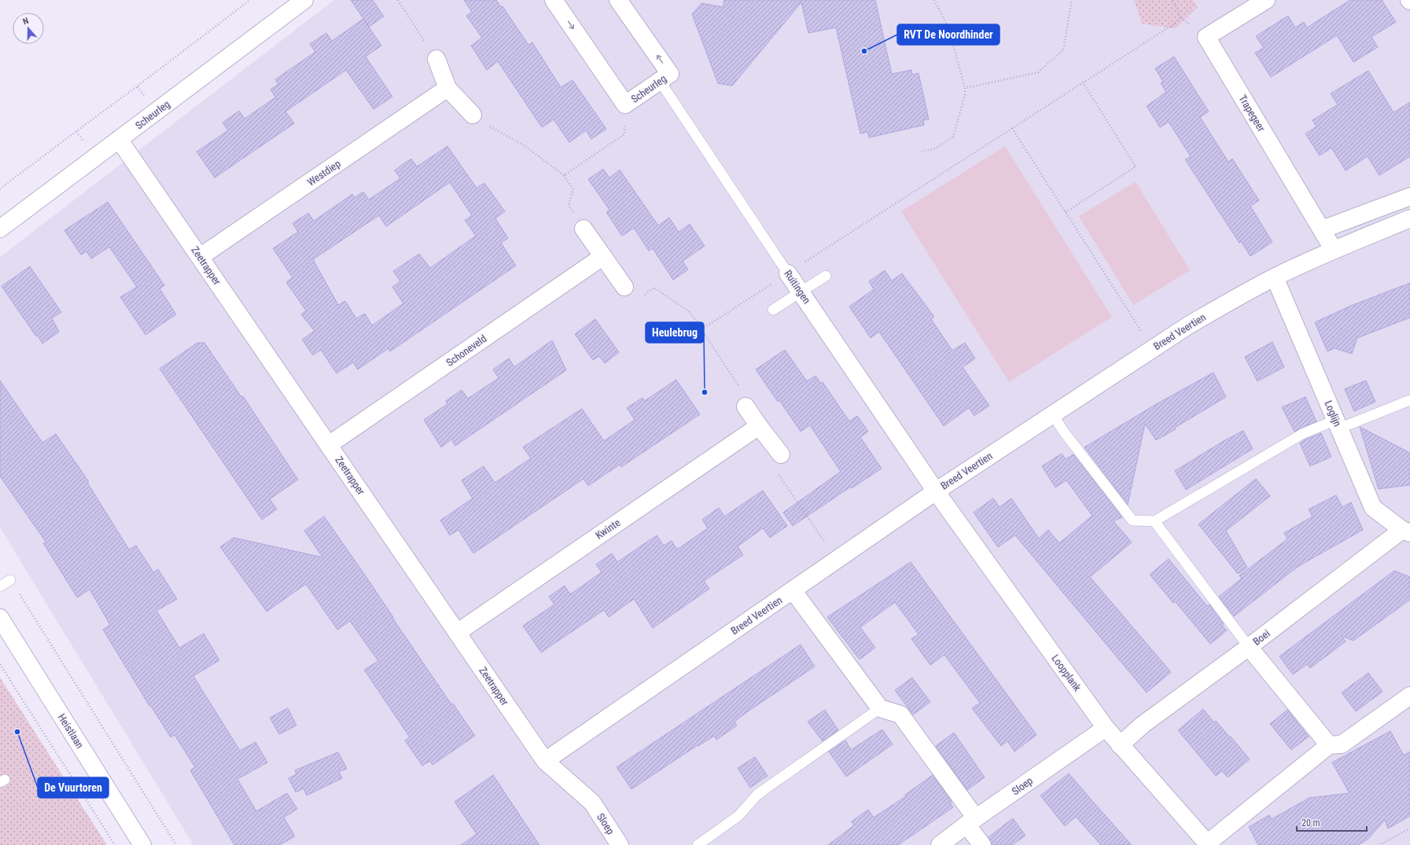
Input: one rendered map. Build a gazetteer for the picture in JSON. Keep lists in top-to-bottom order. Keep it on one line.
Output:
{"streets":{"street":["Scheurleg","Trapegeer","Westdiep","Zeetrapper","Ruitingen","Breed Veertien","Schoneveld","Loglijn","Kwinte","Boei","Loopplank","Heistlaan","Sloep"]},"crossings":[["Scheurleg","Zeetrapper"],["Scheurleg","Ruitingen"],["Trapegeer","Breed Veertien"],["Westdiep","Zeetrapper"],["Zeetrapper","Breed Veertien"],["Zeetrapper","Schoneveld"],["Zeetrapper","Kwinte"],["Zeetrapper","Sloep"],["Ruitingen","Breed Veertien"],["Ruitingen","Loopplank"],["Breed Veertien","Loglijn"],["Breed Veertien","Loopplank"],["Loglijn","Boei"],["Boei","Loopplank"],["Loopplank","Sloep"]],"places":["RVT De Noordhinder","Heulebrug","De Vuurtoren"],"scale_bar":"20 m","north":"top"}
